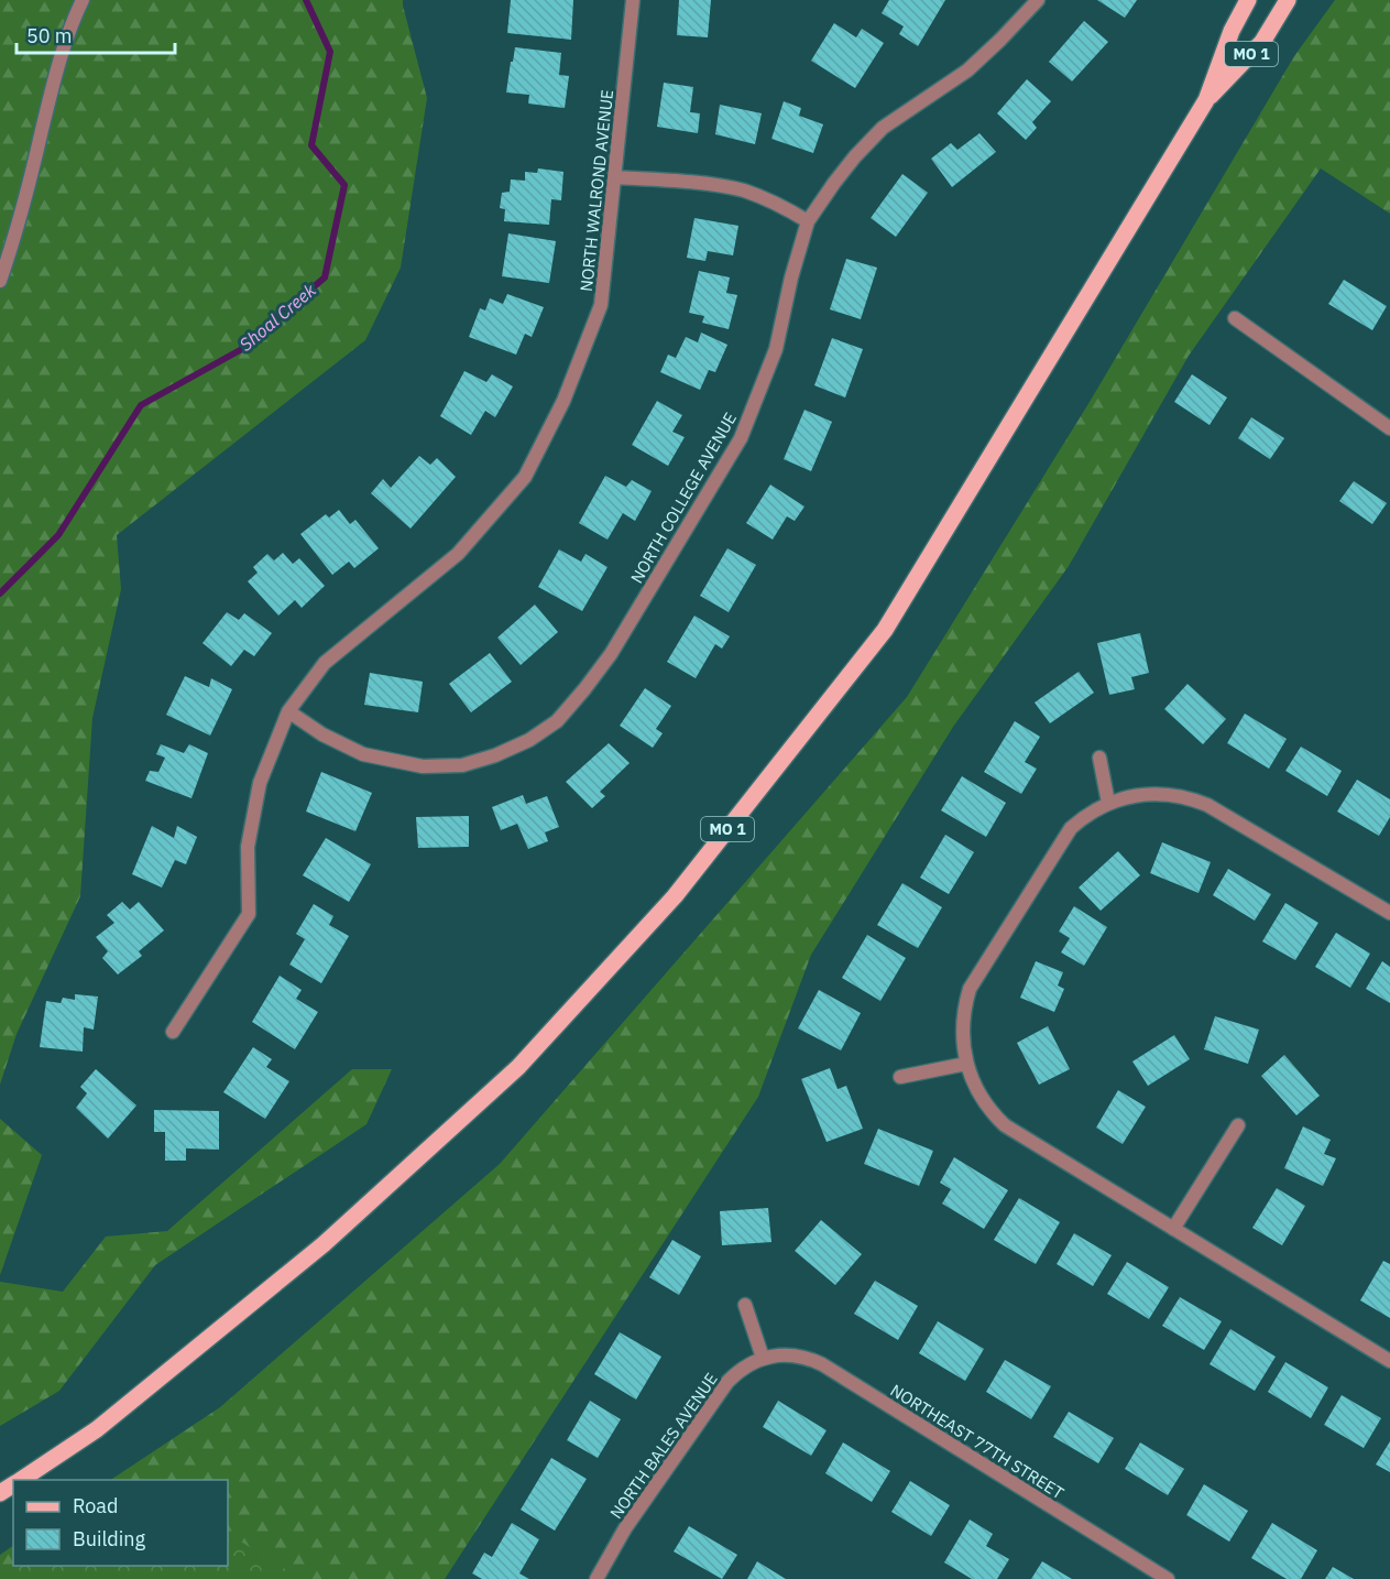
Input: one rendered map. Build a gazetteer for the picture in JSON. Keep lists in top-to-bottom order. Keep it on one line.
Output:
{"streets":{"main road":["MO 1"],"street":["NORTH WALROND AVENUE","NORTH COLLEGE AVENUE","NORTHEAST 77TH STREET","NORTH BALES AVENUE"]},"crossings":[["NORTH WALROND AVENUE","NORTH COLLEGE AVENUE"],["NORTHEAST 77TH STREET","NORTH BALES AVENUE"]],"water":["Shoal Creek"],"legend":["Road","Building"],"scale_bar":"50 m"}
